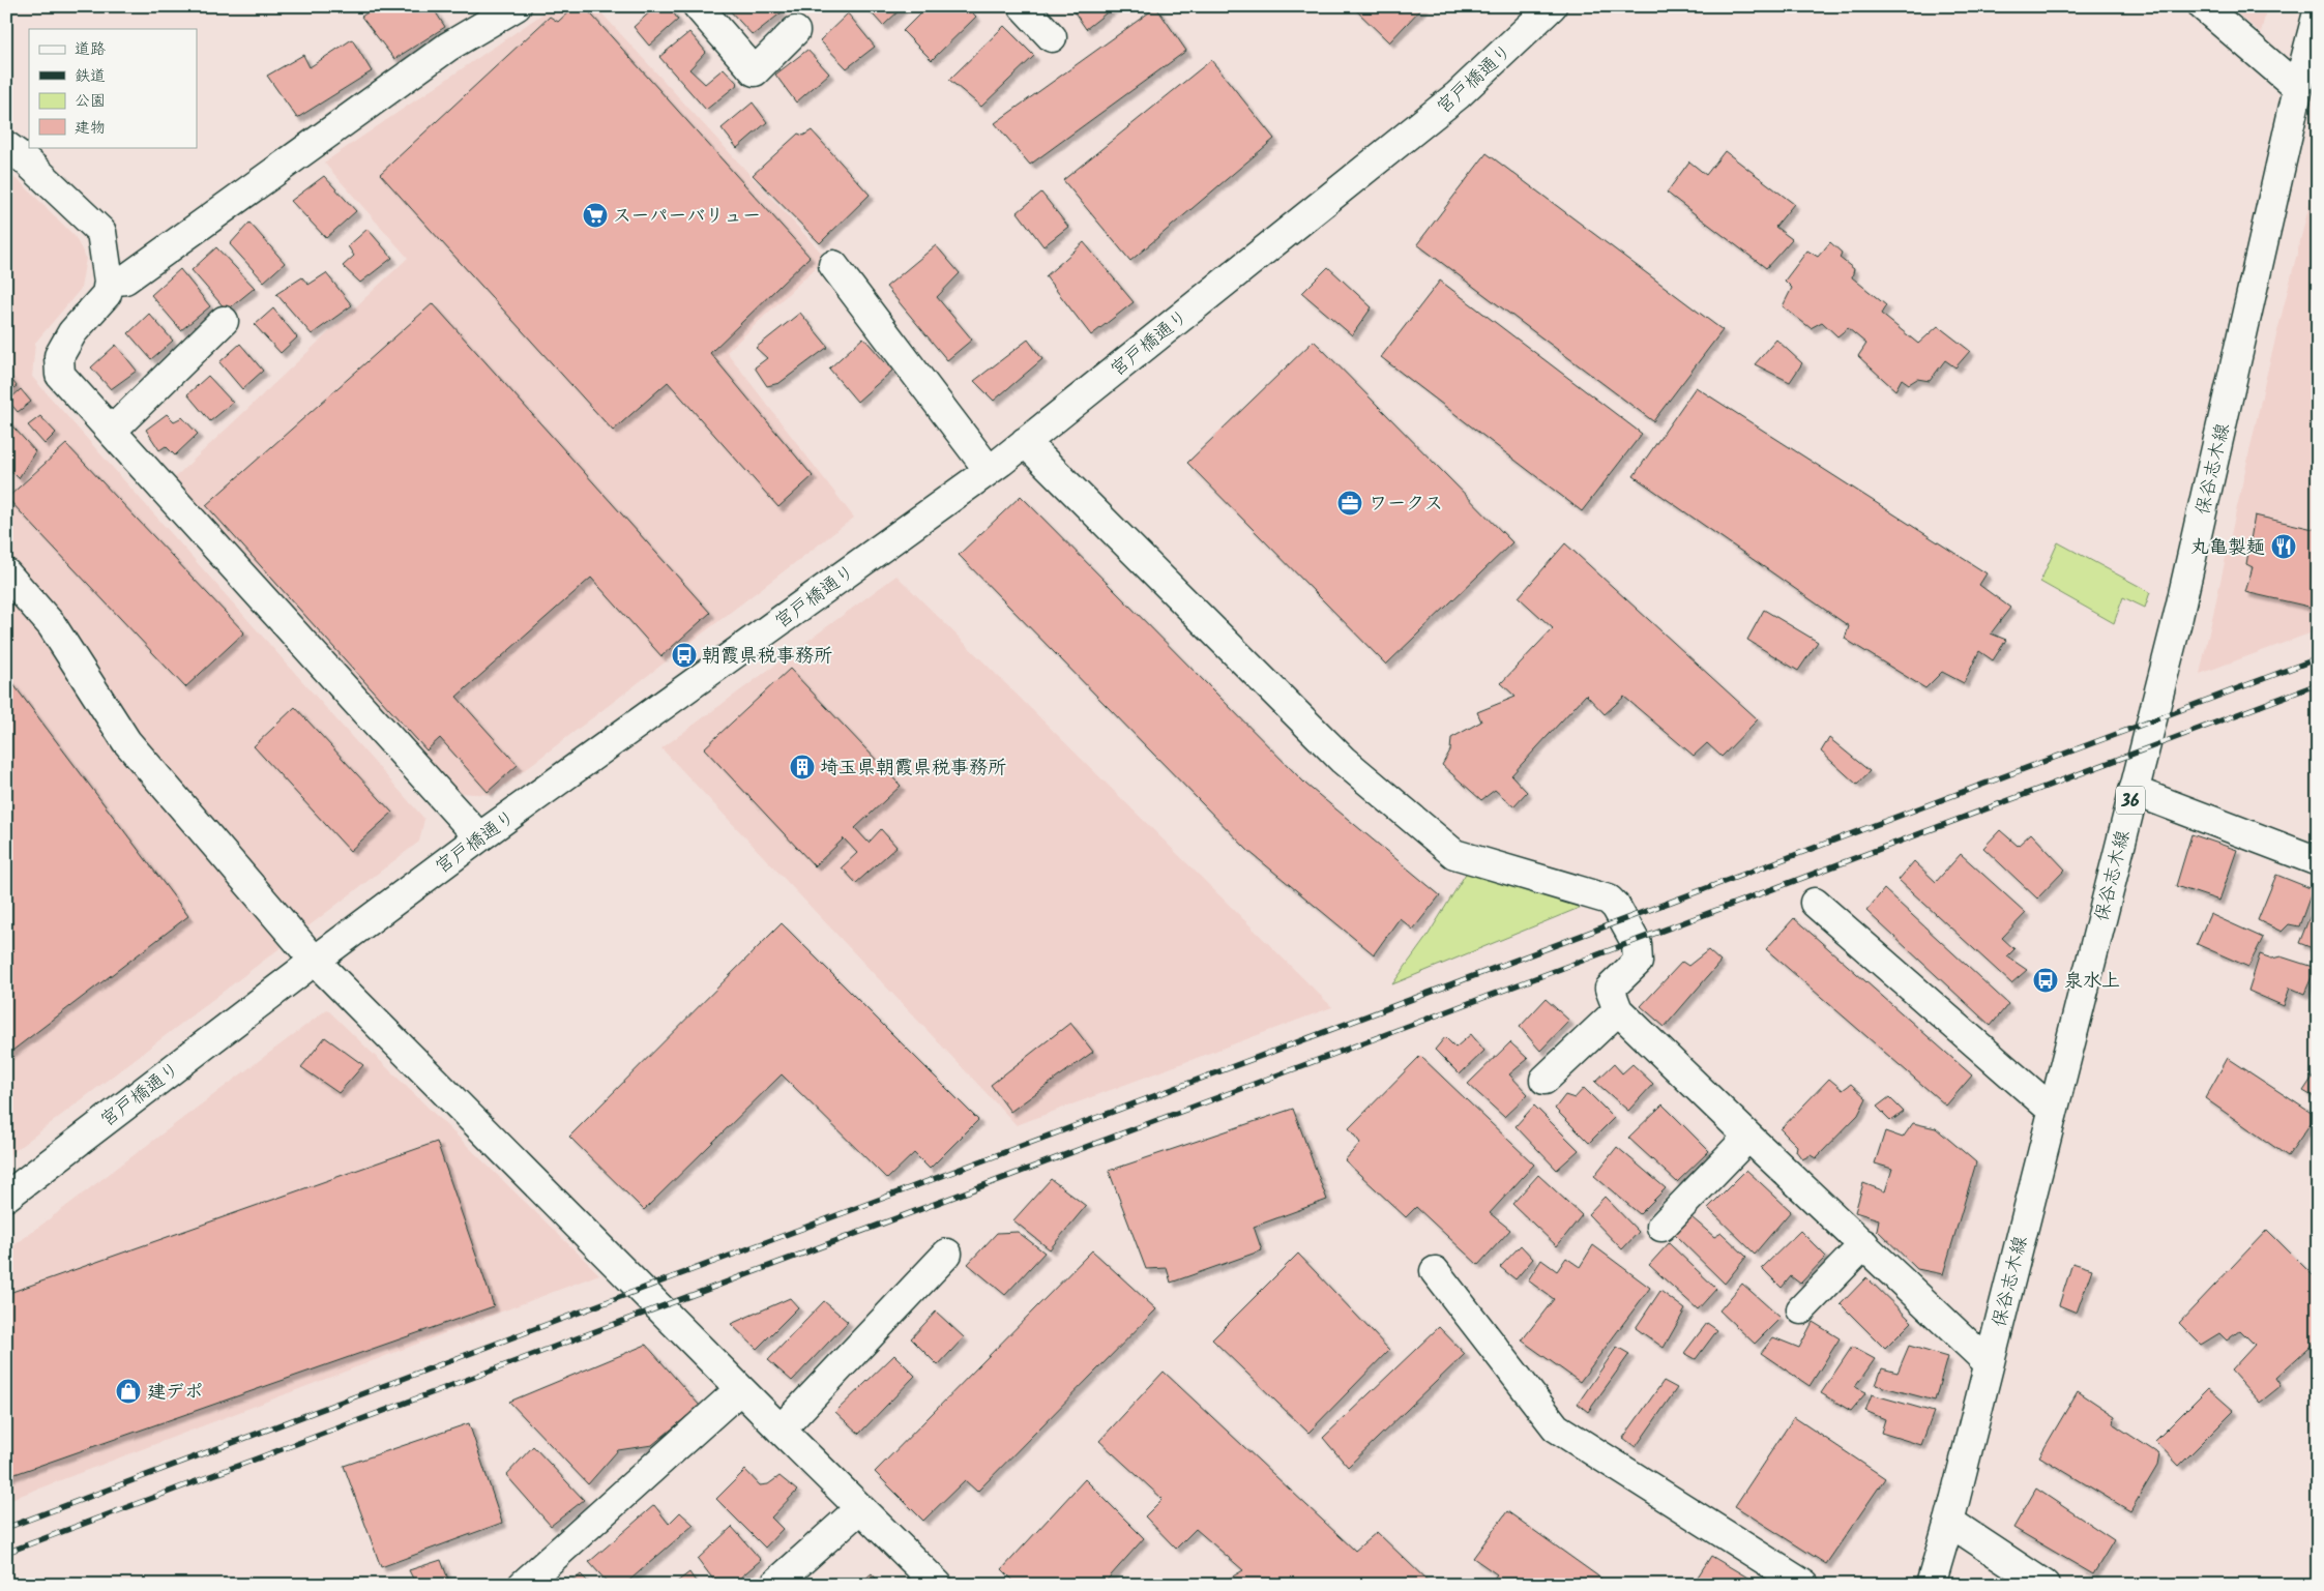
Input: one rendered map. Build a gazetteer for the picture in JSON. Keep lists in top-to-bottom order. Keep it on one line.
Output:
{"streets":{"street":["宮戸橋通り","保谷志木線","36"]},"places":{"supermarket":["スーパーバリュー"],"office":["ワークス"],"restaurant":["丸亀製麺"],"bus stop":["朝霞県税事務所","泉水上"],"building":["埼玉県朝霞県税事務所"],"shop":["建デポ"]},"legend":["道路","鉄道","公園","建物"]}
